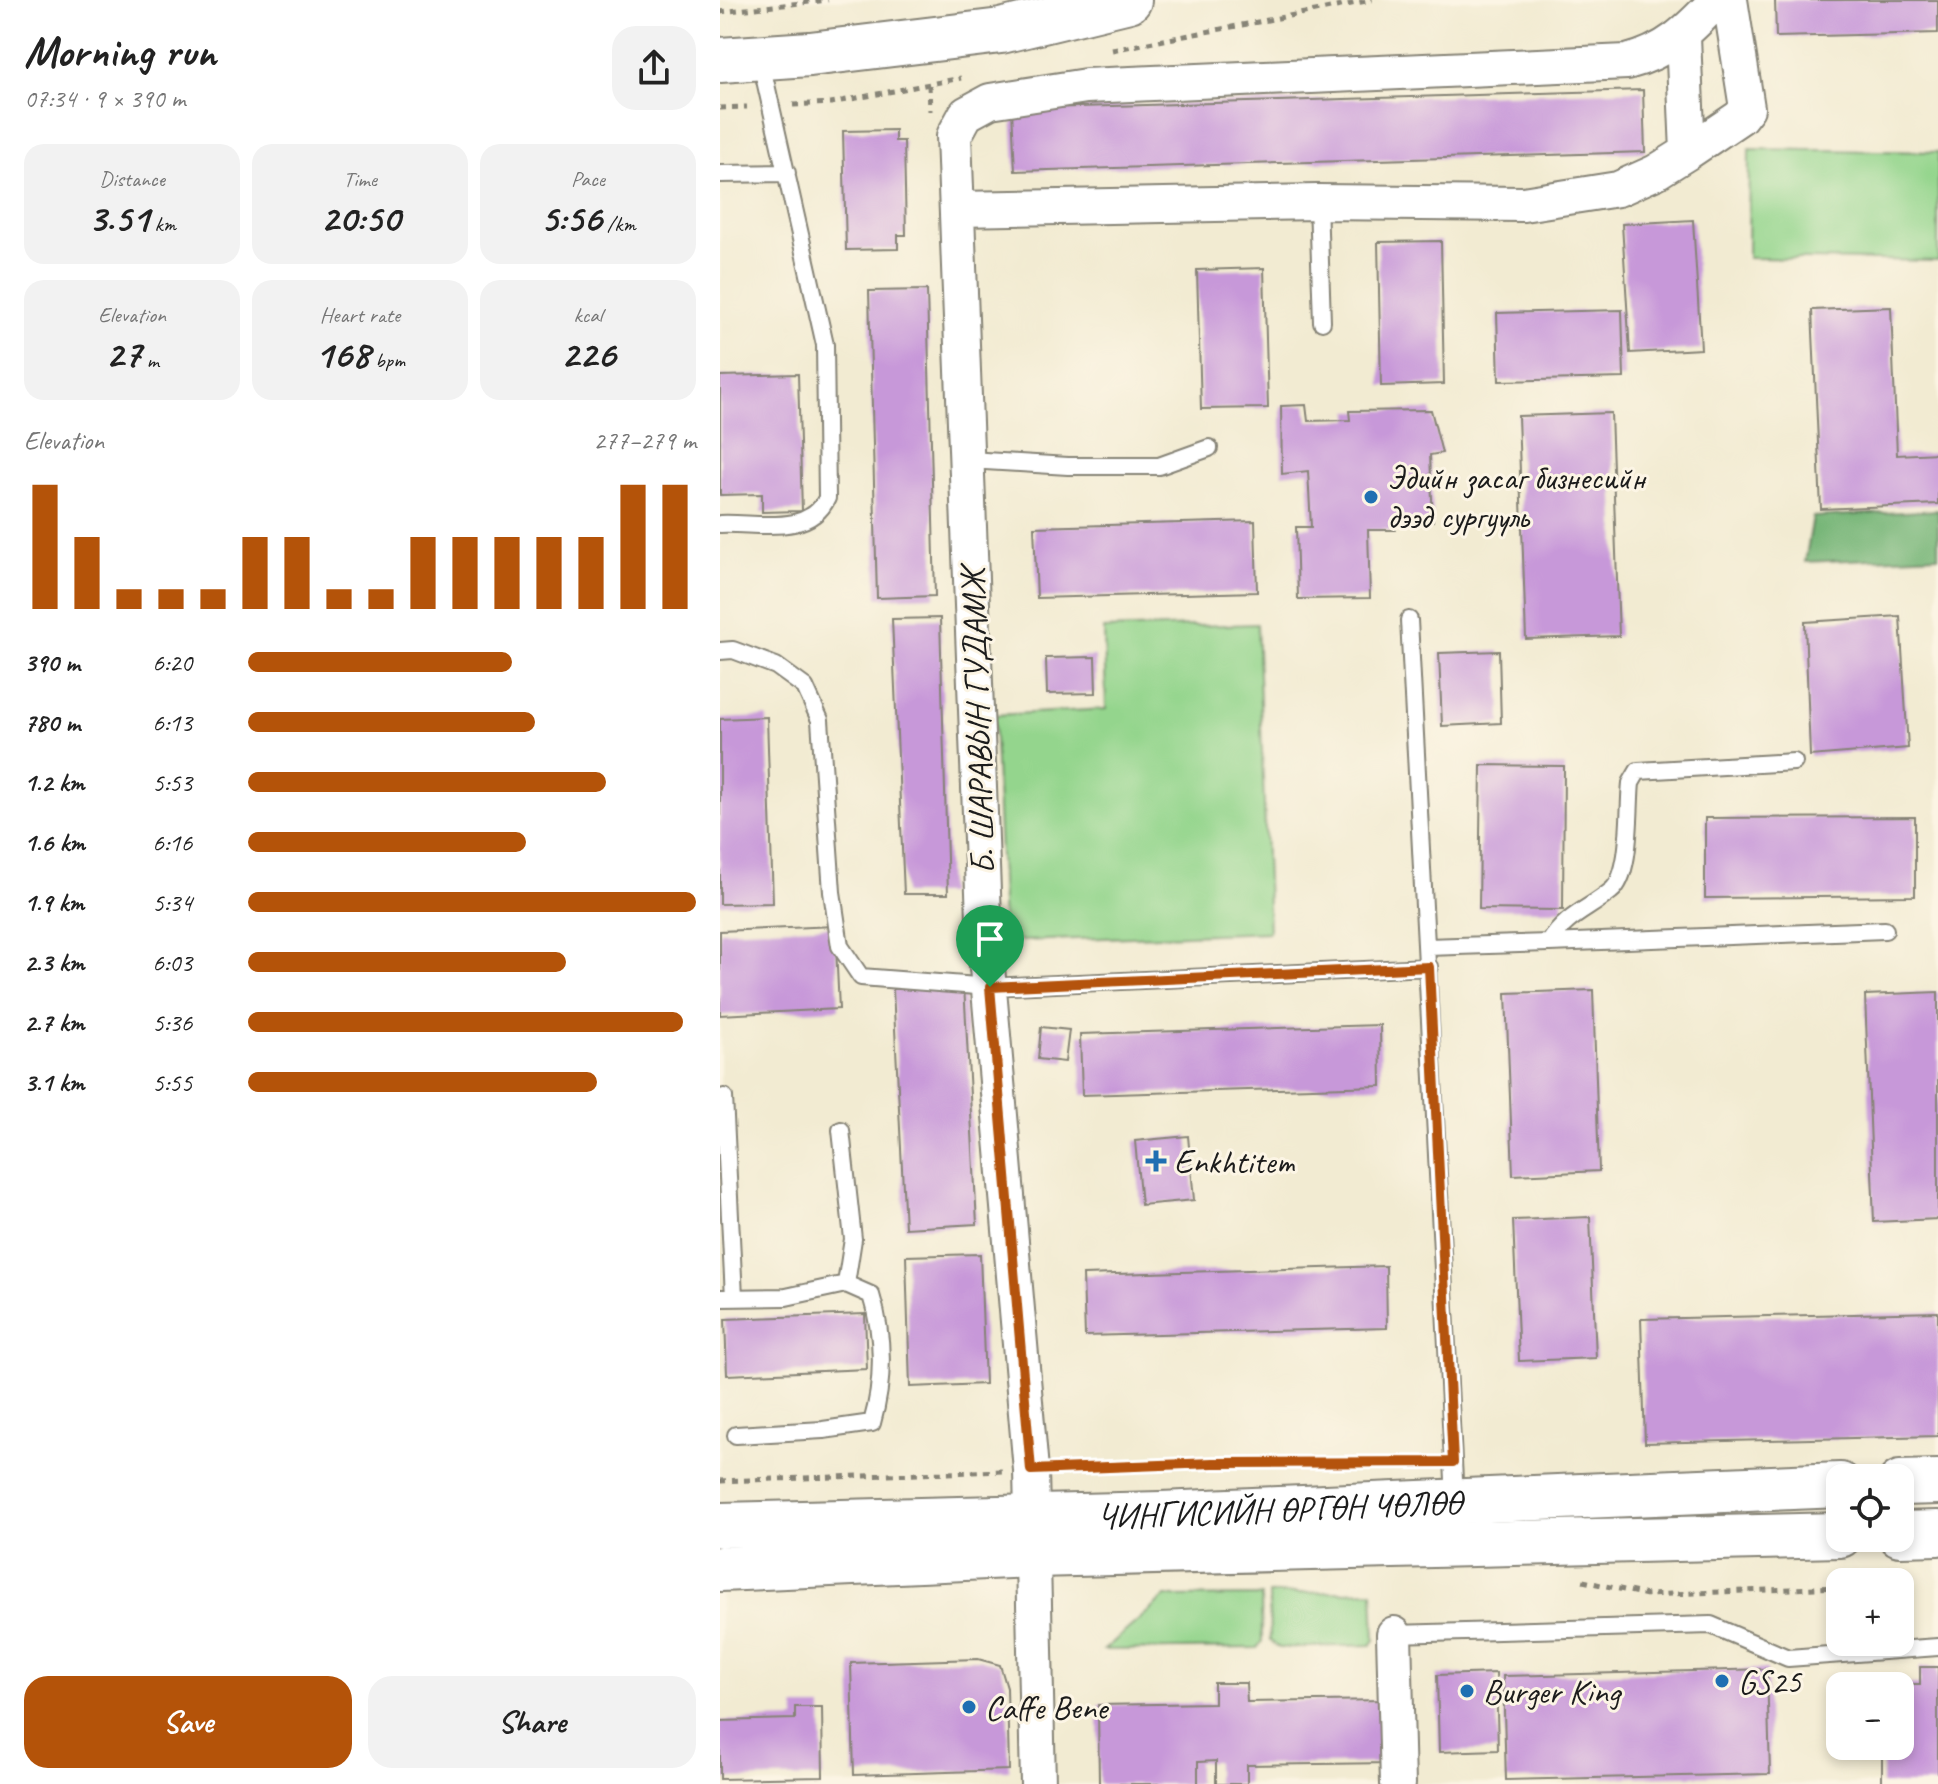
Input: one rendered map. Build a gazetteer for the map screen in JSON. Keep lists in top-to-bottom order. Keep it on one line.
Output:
{"streets":{"main road":["ЧИНГИСИЙН ӨРГӨН ЧӨЛӨӨ"],"street":["Б. ШАРАВЫН ГУДАМЖ"]},"crossings":[["Б. ШАРАВЫН ГУДАМЖ","ЧИНГИСИЙН ӨРГӨН ЧӨЛӨӨ"]],"places":{"other":["Эдийн засаг бизнесийн дээд сургууль","GS25","Burger King","Caffe Bene"],"health":["Enkhtitem"]},"page":{"heading":["Morning run","07:34 · 9 × 390 m"],"stats":[["Distance","3.51 km"],["Time","20:50"],["Pace","5:56 /km"],["Elevation","27 m"],["Heart rate","168 bpm"],["kcal","226"]],"chart":["Elevation","277–279 m"],"list":[{"name":"390 m","note":"6:20"},{"name":"780 m","note":"6:13"},{"name":"1.2 km","note":"5:53"},{"name":"1.6 km","note":"6:16"},{"name":"1.9 km","note":"5:34"},{"name":"2.3 km","note":"6:03"},{"name":"2.7 km","note":"5:36"},{"name":"3.1 km","note":"5:55"}],"map_buttons":["+","−"],"buttons":["Save","Share"]}}
